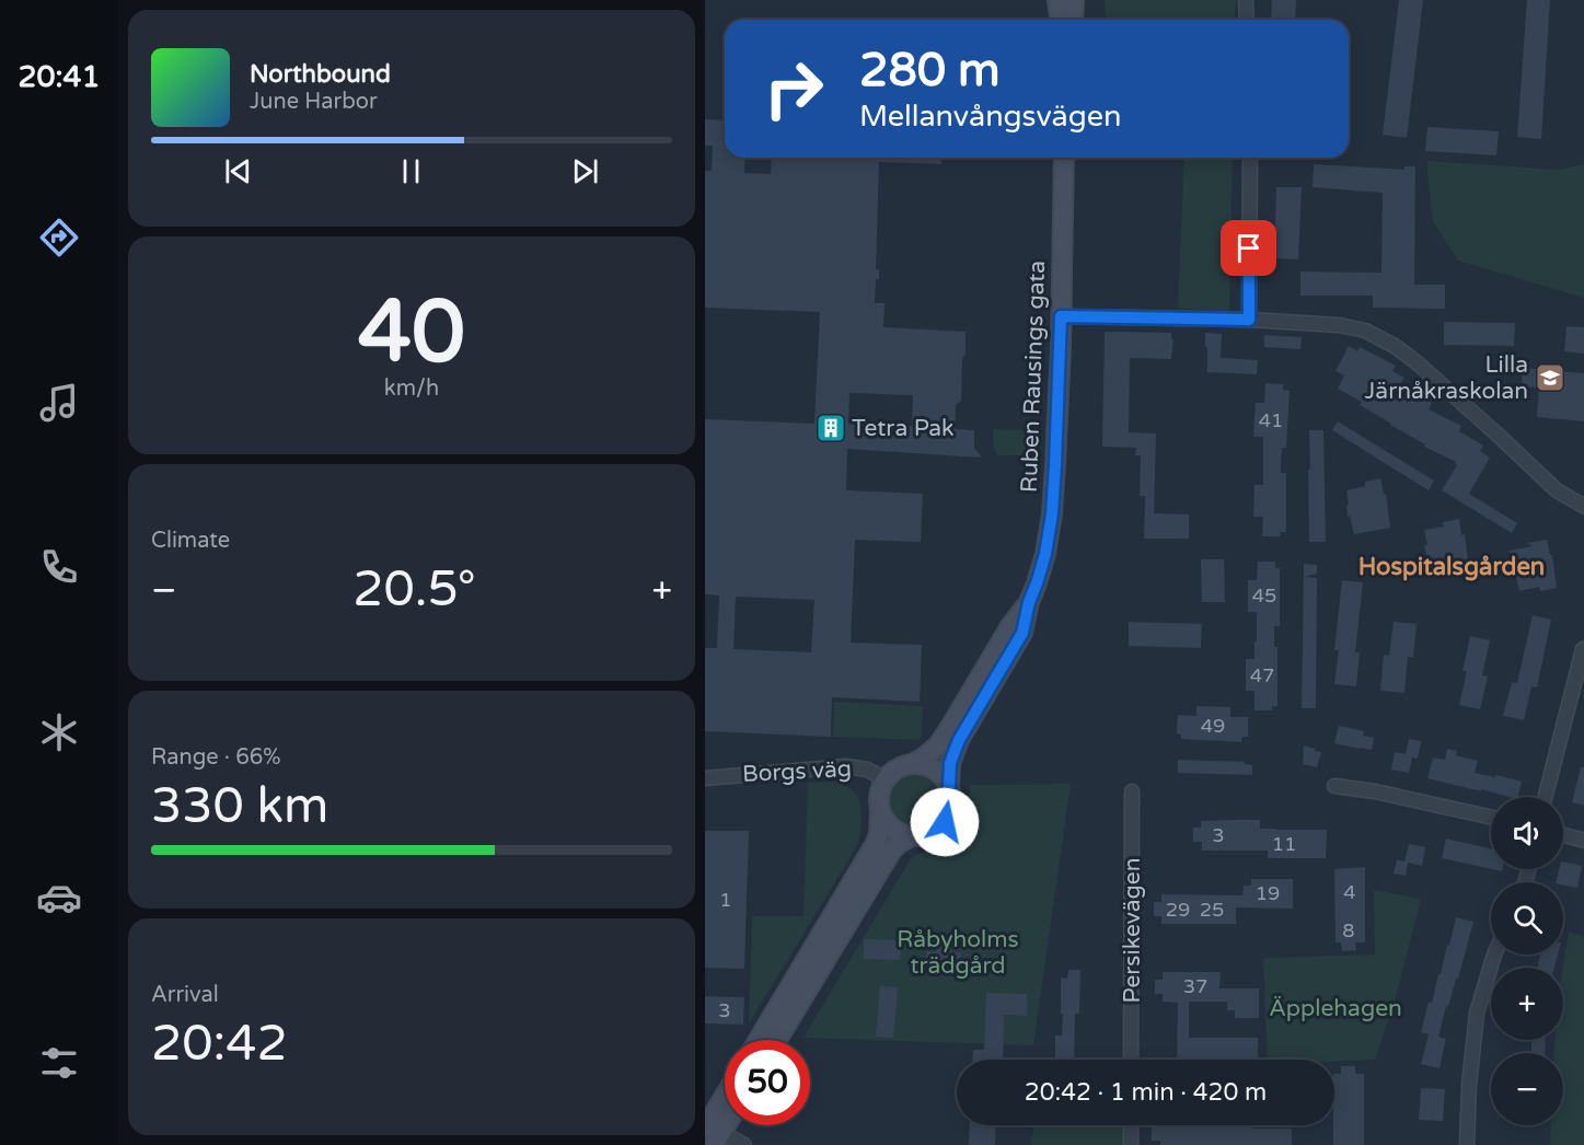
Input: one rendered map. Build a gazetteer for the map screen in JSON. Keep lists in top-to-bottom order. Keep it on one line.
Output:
{"streets":{"main road":["Ruben Rausings gata"],"street":["Borgs väg","Persikevägen"]},"crossings":[["Ruben Rausings gata","Borgs väg"]],"districts":["Hospitalsgården"],"parks":["Råbyholms trädgård","Äpplehagen"],"places":{"school or university":["Lilla Järnåkraskolan"],"building":["Tetra Pak"]},"house_numbers":["41","45","47","49","3","11","4","19","1","29","25","8","37","3"],"page":{"tabs":"20:41","turn":["280 m","Mellanvångsvägen"],"song":["Northbound","June Harbor"],"tile":[["40","km/h"],"Climate",["Range · 66%","330 km"],["Arrival","20:42"]],"heat":["−","20.5°","+"],"map_buttons":["+","−"],"limit":"50","trip":"20:42 · 1 min · 420 m"}}
